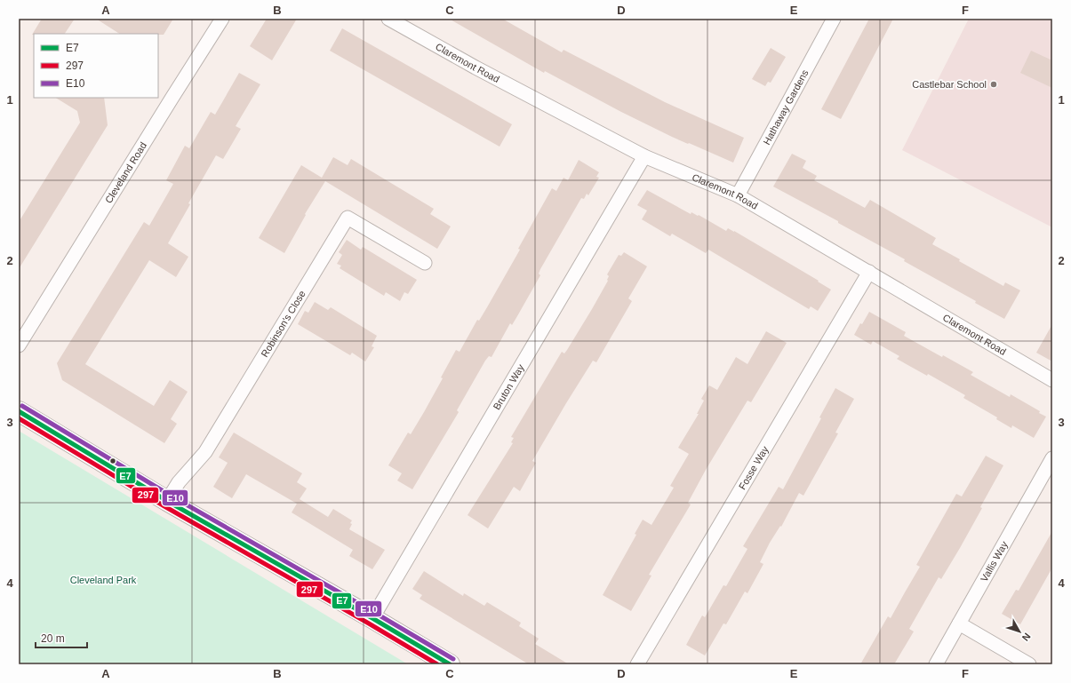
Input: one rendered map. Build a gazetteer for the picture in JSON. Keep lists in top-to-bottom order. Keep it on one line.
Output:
{"streets":{"street":["Claremont Road","Hathaway Gardens","Cleveland Road","Robinson's Close","Bruton Way","Fosse Way","Vallis Way"]},"crossings":[["Claremont Road","Hathaway Gardens"],["Claremont Road","Bruton Way"],["Claremont Road","Fosse Way"]],"parks":["Cleveland Park"],"places":["Castlebar School"],"lines":["transit line E10","transit line E7","transit line 297"],"legend":["E7","297","E10"],"scale_bar":"20 m","north":"bottom right","grid":{"columns":["A","B","C","D","E","F"],"rows":["1","2","3","4"]}}
